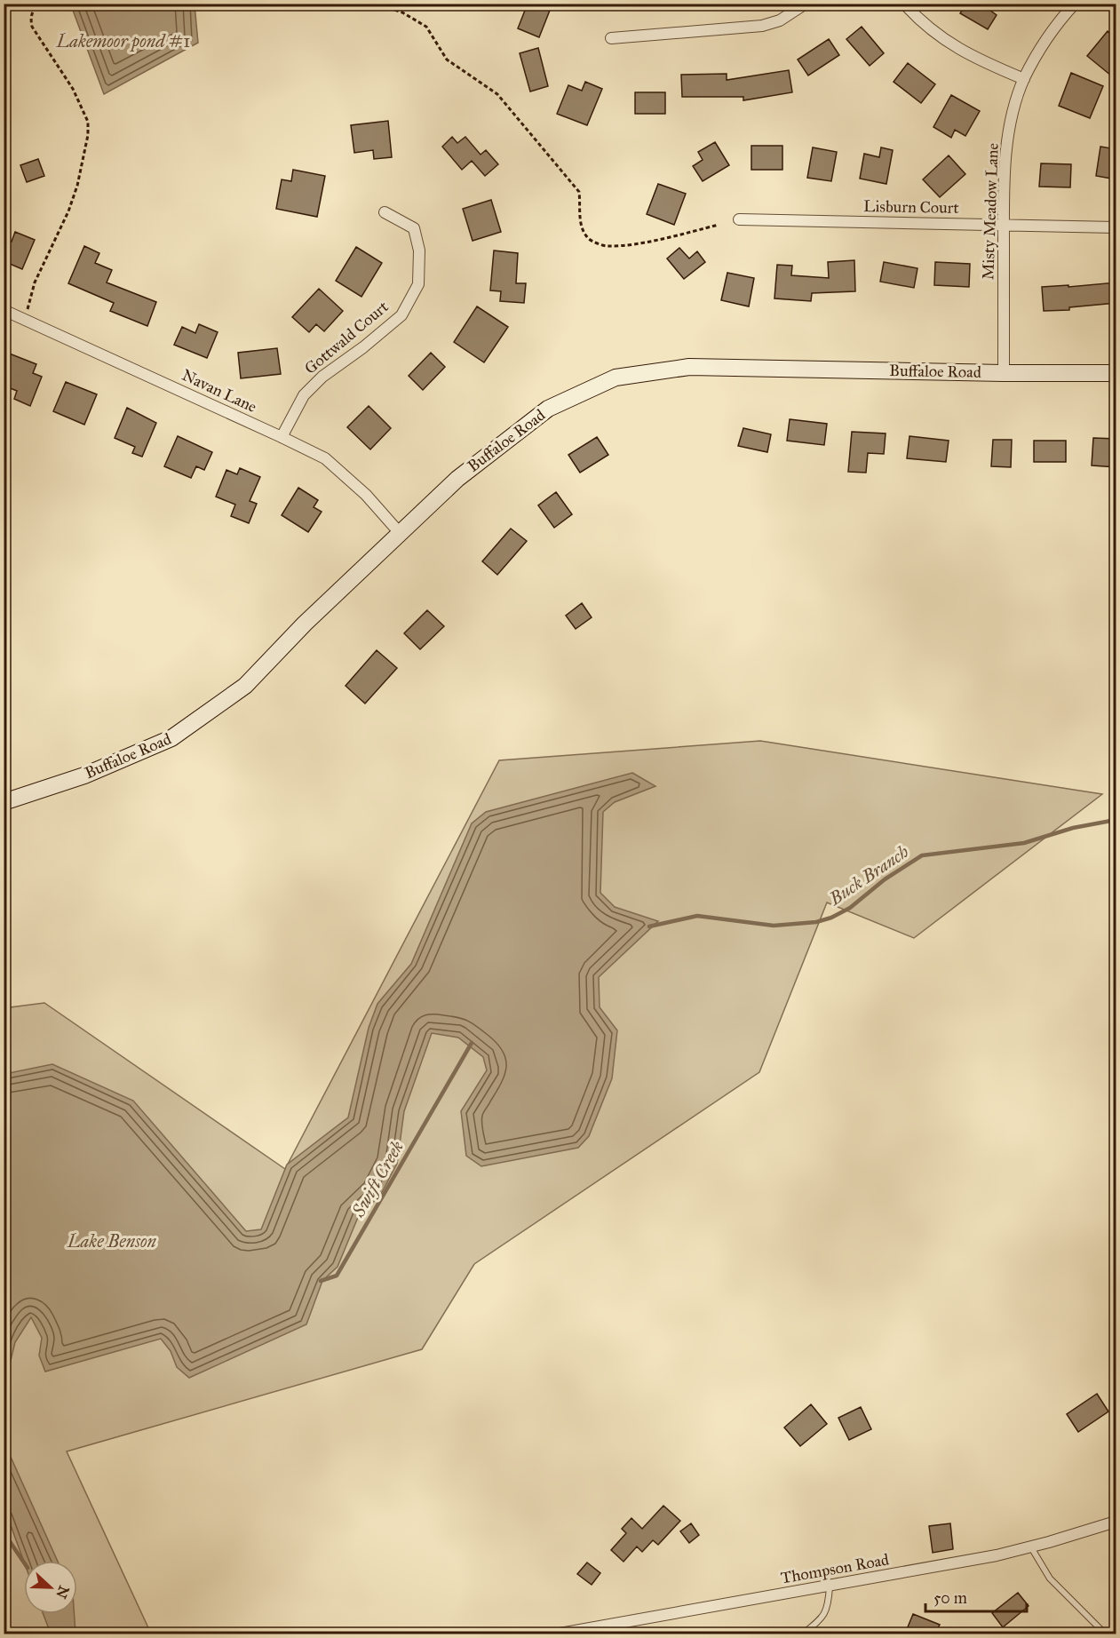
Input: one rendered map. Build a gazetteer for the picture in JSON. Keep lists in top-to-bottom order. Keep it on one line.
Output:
{"streets":{"street":["Lisburn Court","Misty Meadow Lane","Gottwald Court","Buffaloe Road","Navan Lane","Thompson Road"]},"crossings":[["Lisburn Court","Misty Meadow Lane"],["Misty Meadow Lane","Buffaloe Road"],["Gottwald Court","Navan Lane"],["Buffaloe Road","Navan Lane"]],"water":["Lakemoor pond #1","Buck Branch","Swift Creek","Lake Benson"],"scale_bar":"50 m","north":"right"}
